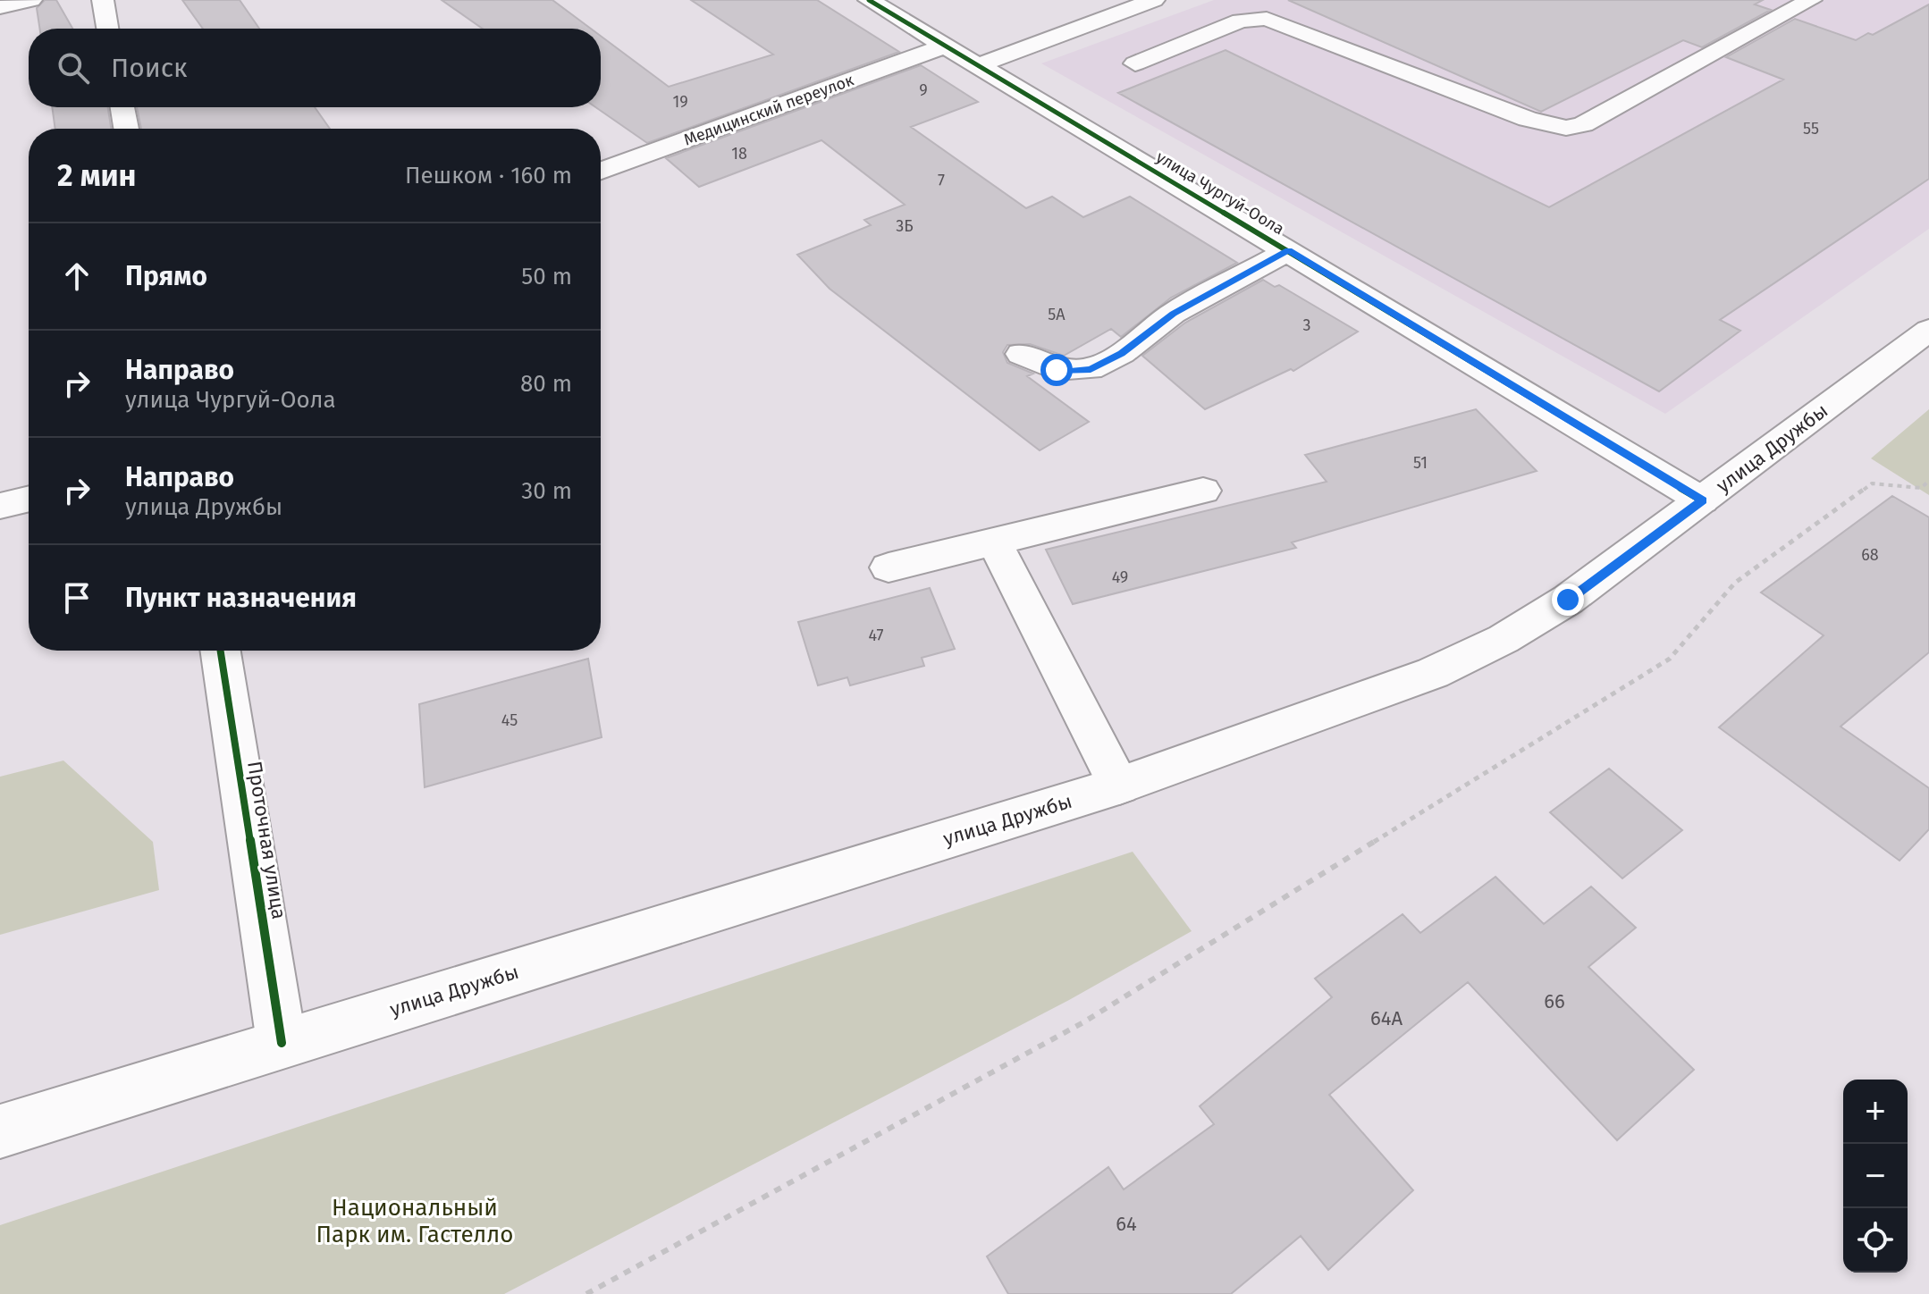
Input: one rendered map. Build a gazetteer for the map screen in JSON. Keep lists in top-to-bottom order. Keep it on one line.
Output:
{"streets":{"street":["Медицинский переулок","улица Чургуй-Оола","улица Дружбы","Проточная улица"]},"crossings":[["Медицинский переулок","улица Чургуй-Оола"],["улица Чургуй-Оола","улица Дружбы"],["улица Дружбы","Проточная улица"]],"parks":["Национальный Парк им. Гастелло"],"house_numbers":["9","19","55","18","7","3Б","5А","3","51","68","49","47","45","66","64А","64"],"page":{"search":"Поиск","heading":["2 мин","Пешком · 160 m"],"list":[["Прямо","50 m"],["Направо","улица Чургуй-Оола","80 m"],["Направо","улица Дружбы","30 m"],"Пункт назначения"],"map_buttons":["+","−"]}}
